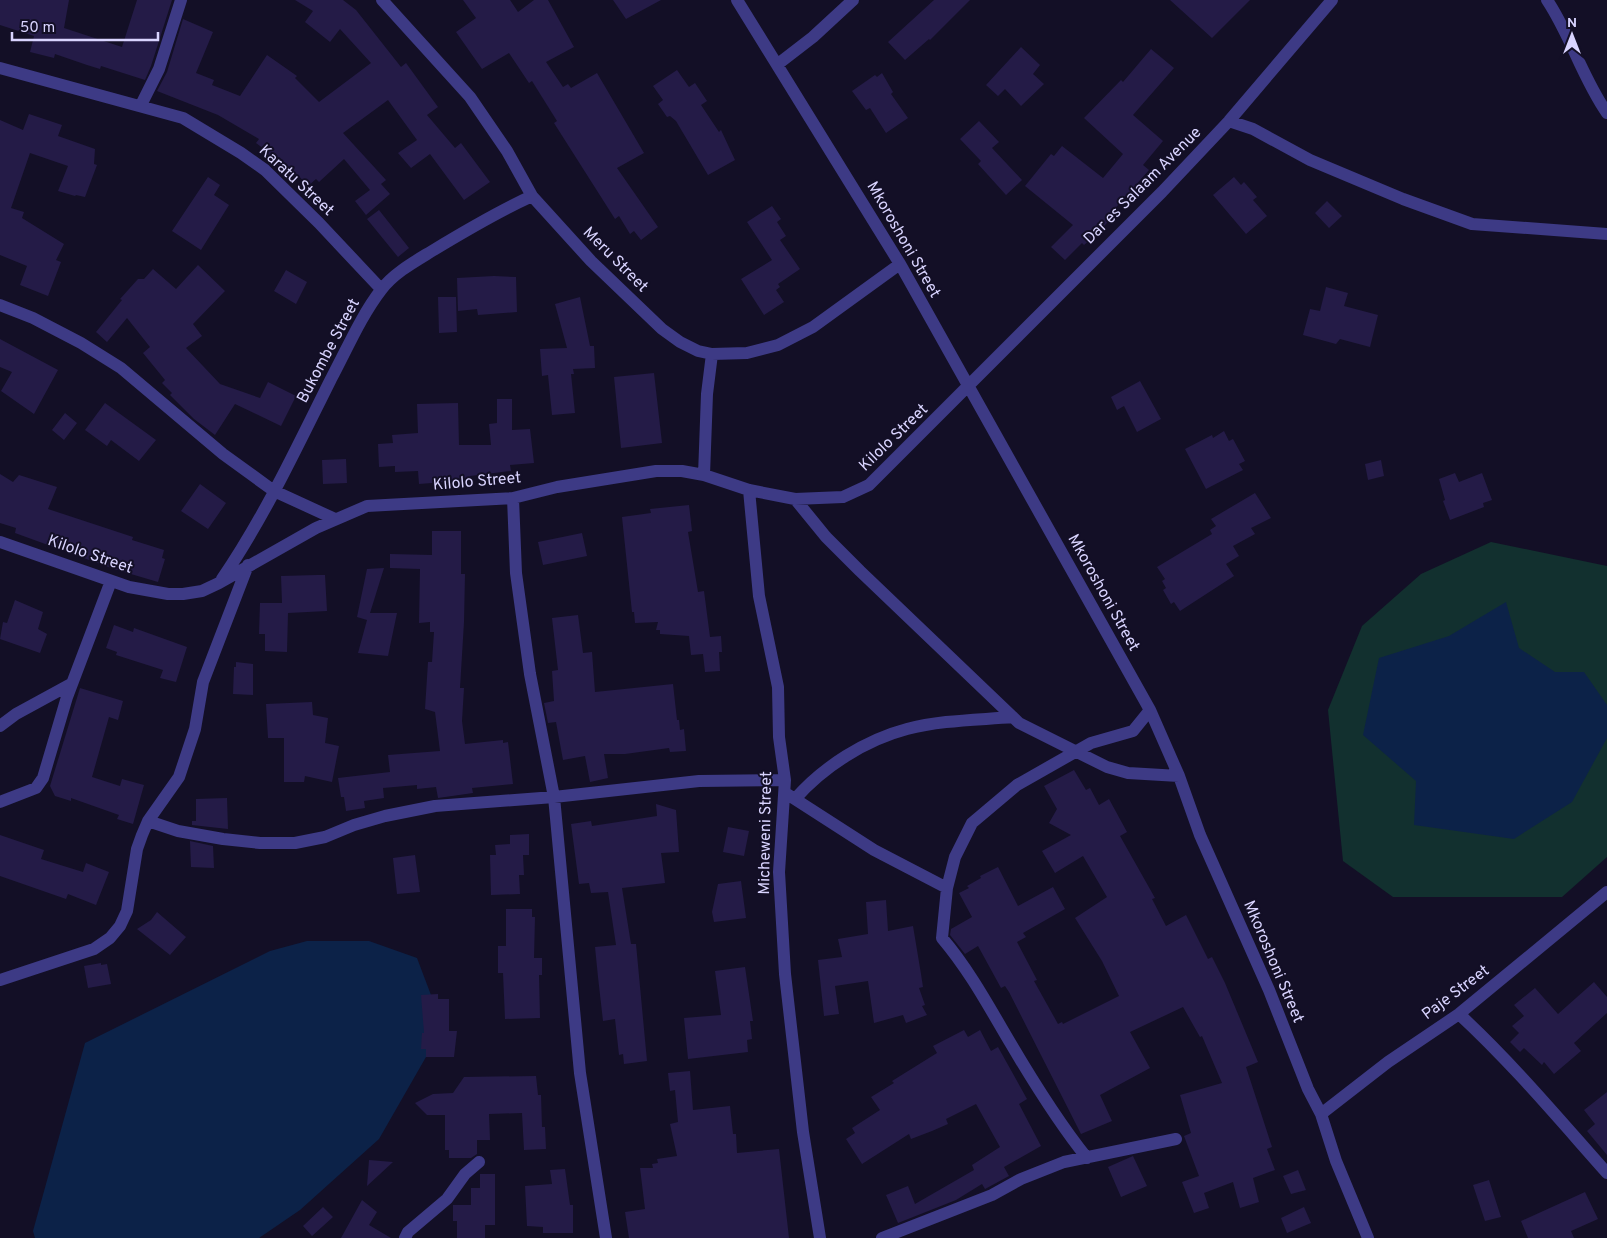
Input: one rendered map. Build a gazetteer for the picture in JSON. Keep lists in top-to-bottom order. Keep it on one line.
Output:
{"streets":{"street":["Karatu Street","Dar es Salaam Avenue","Mkoroshoni Street","Meru Street","Bukombe Street","Kilolo Street","Micheweni Street","Paje Street"]},"crossings":[["Karatu Street","Bukombe Street"],["Dar es Salaam Avenue","Mkoroshoni Street"],["Dar es Salaam Avenue","Kilolo Street"],["Mkoroshoni Street","Meru Street"],["Mkoroshoni Street","Kilolo Street"],["Mkoroshoni Street","Paje Street"],["Meru Street","Bukombe Street"],["Bukombe Street","Kilolo Street"],["Kilolo Street","Micheweni Street"]],"scale_bar":"50 m","north":"top"}
